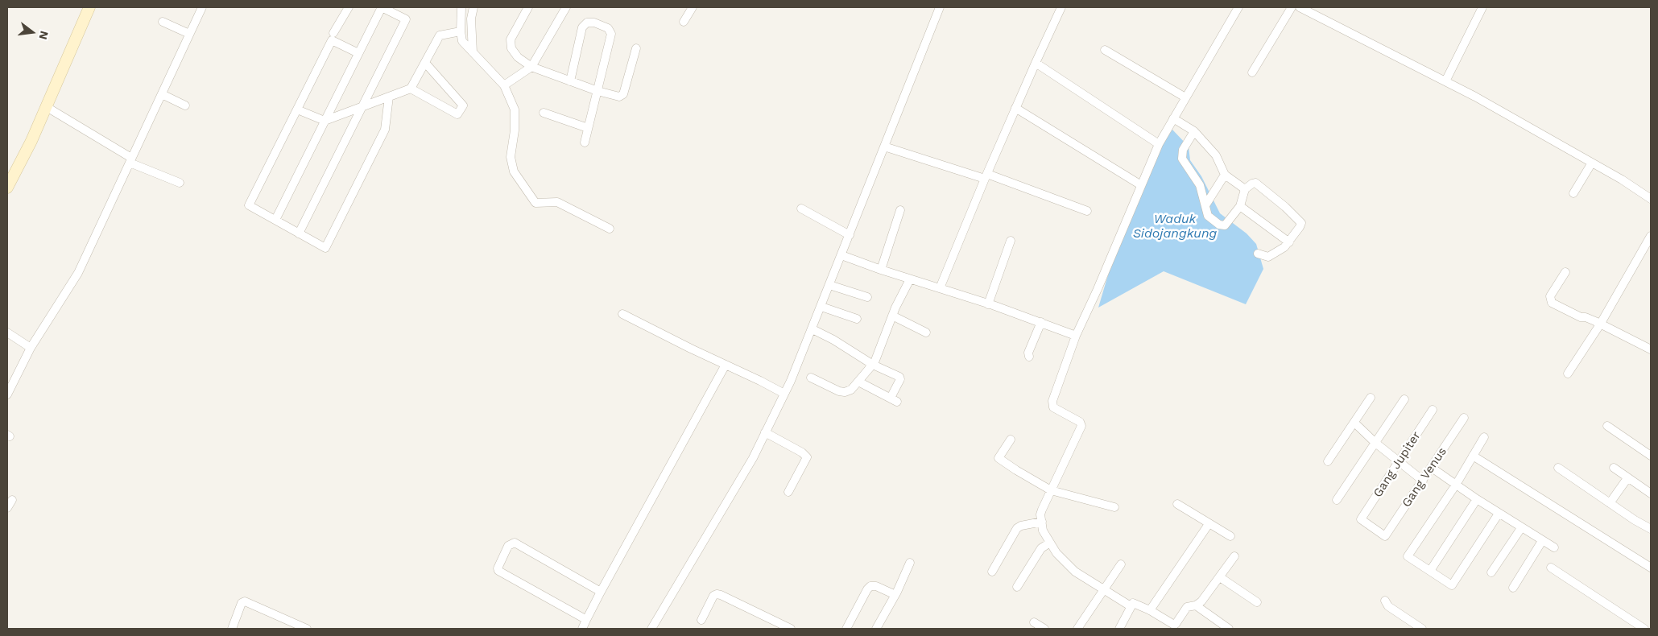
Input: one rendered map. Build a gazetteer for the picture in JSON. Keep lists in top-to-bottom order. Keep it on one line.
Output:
{"streets":{"street":["Gang Jupiter","Gang Venus"]},"crossings":[["Gang Jupiter","Gang Venus"]],"water":["Waduk Sidojangkung"],"north":"right"}
